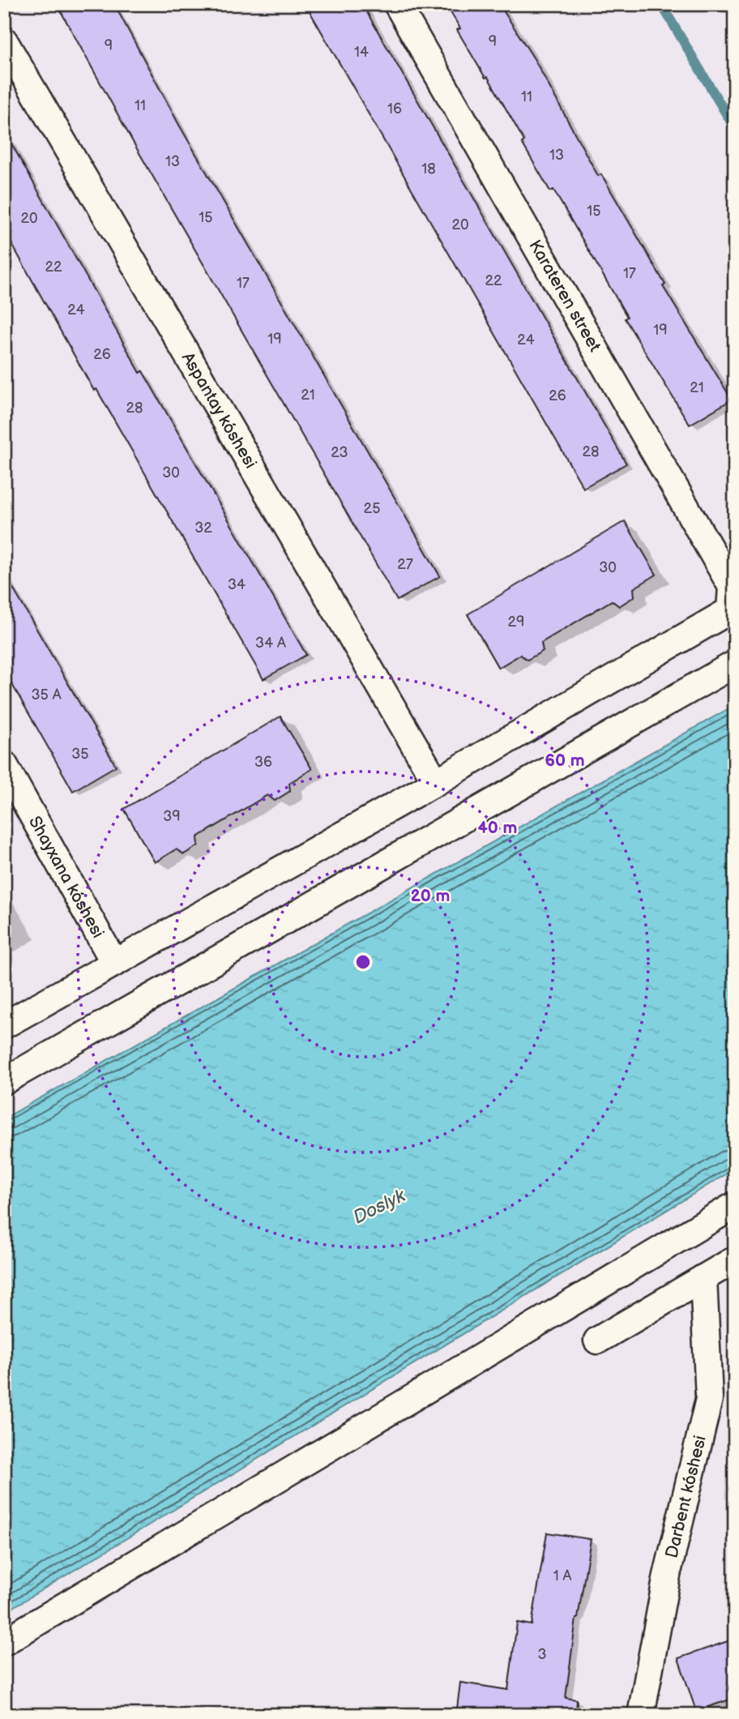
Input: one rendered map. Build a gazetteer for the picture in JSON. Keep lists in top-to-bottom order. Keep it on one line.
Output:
{"streets":{"street":["Karateren street","Aspantay kóshesi","Shayxana kóshesi","Darbent kóshesi"]},"crossings":[["Karateren street","Aspantay kóshesi"]],"water":["Doslyk"],"house_numbers":["9","9","14","11","11","16","13","13","18","15","15","20","20","22","17","22","17","24","19","19","24","26","21","21","26","28","28","23","30","25","32","27","30","34","29","34 А","35 А","35","36","39","1 А","3"],"rings":["60 m","40 m","20 m"]}
